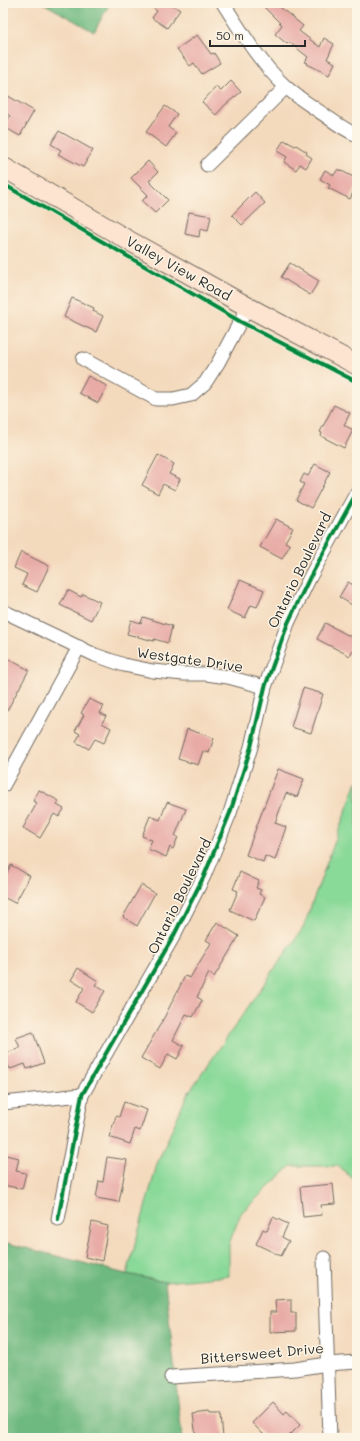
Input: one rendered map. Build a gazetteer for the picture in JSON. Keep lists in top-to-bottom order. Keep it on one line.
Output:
{"streets":{"main road":["Valley View Road"],"street":["Ontario Boulevard","Westgate Drive","Bittersweet Drive"]},"crossings":[["Ontario Boulevard","Westgate Drive"]],"scale_bar":"50 m"}
